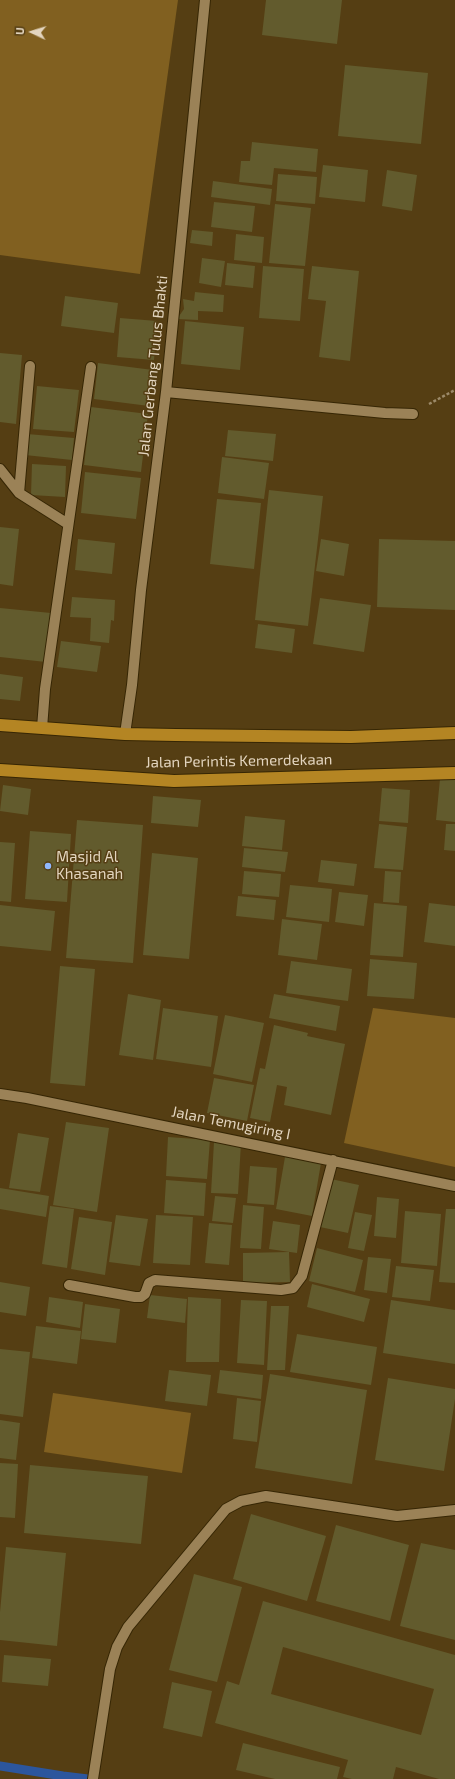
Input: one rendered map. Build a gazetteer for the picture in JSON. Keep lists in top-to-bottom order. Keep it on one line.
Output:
{"streets":{"highway":["Jalan Perintis Kemerdekaan"],"street":["Jalan Gerbang Tulus Bhakti","Jalan Temugiring I"]},"crossings":[["Jalan Gerbang Tulus Bhakti","Jalan Perintis Kemerdekaan"]],"places":["Masjid Al Khasanah"],"north":"left"}
